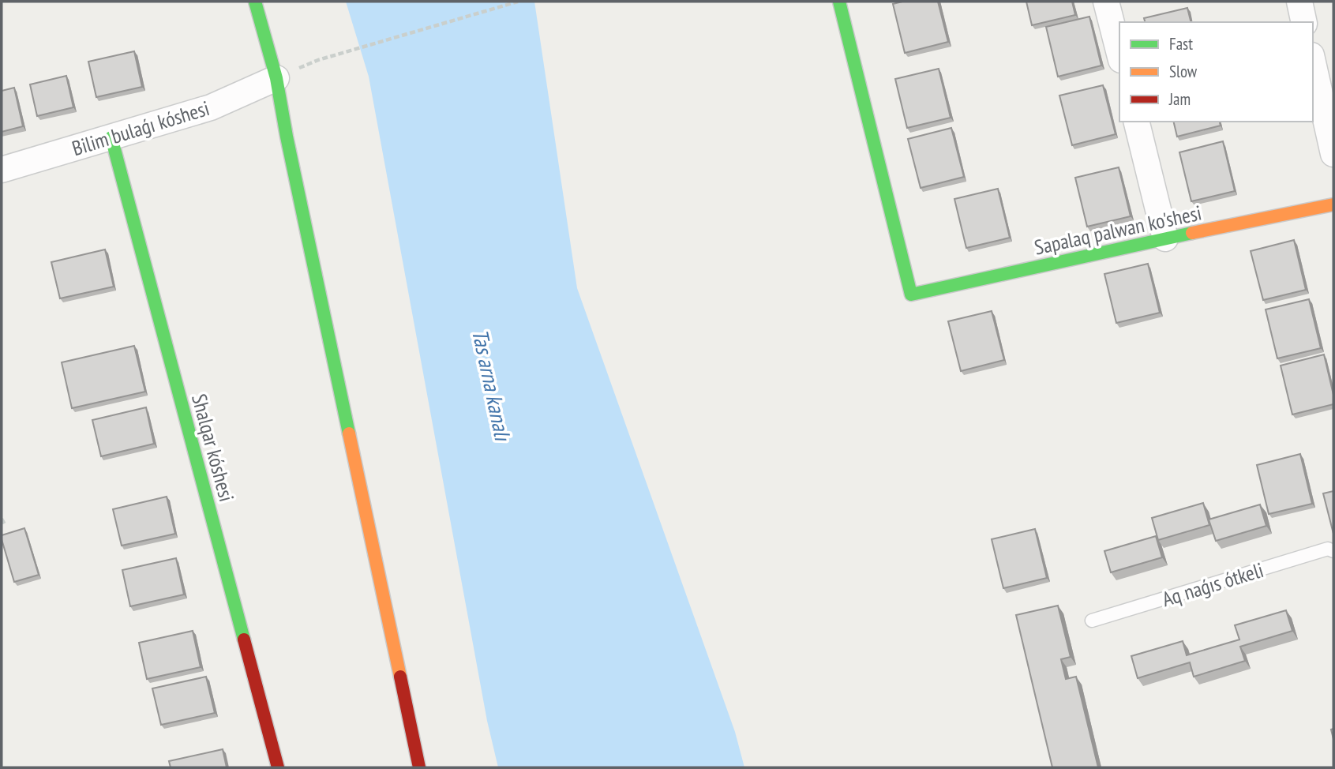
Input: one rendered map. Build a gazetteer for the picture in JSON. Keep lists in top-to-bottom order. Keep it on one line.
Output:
{"streets":{"street":["Bilim bulaǵı kóshesi","Sapalaq palwan ko'shesi","Shalqar kóshesi"],"lane":["Aq naǵıs ótkeli"]},"crossings":[["Bilim bulaǵı kóshesi","Shalqar kóshesi"]],"water":["Tas arna kanalı"],"legend":["Fast","Slow","Jam"]}
